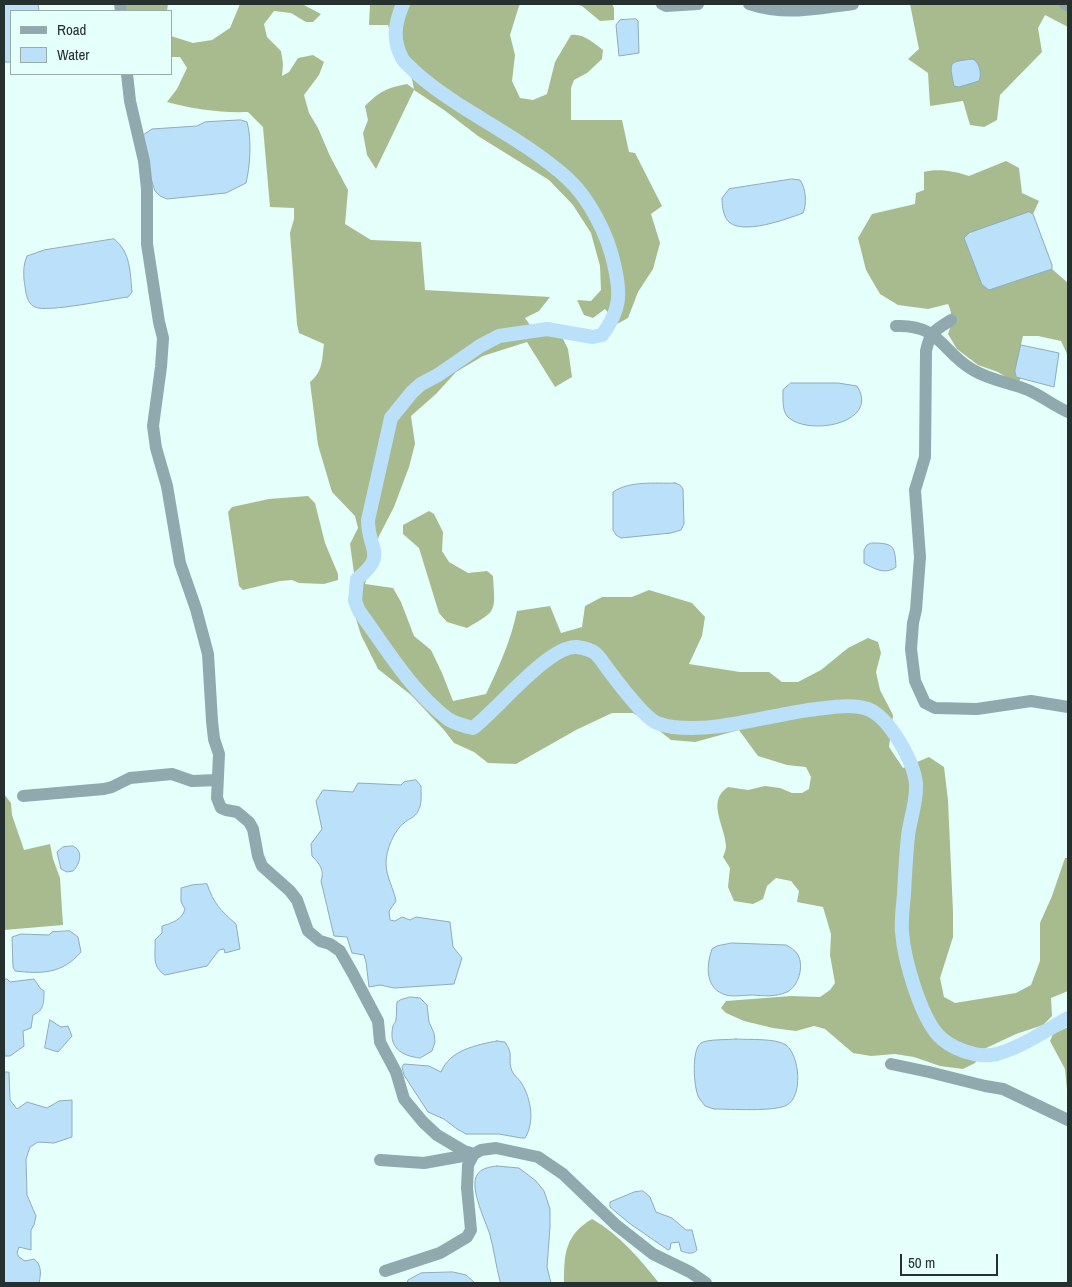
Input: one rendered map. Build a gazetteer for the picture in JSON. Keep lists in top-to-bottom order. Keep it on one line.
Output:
{"legend":["Road","Water"],"scale_bar":"50 m"}
